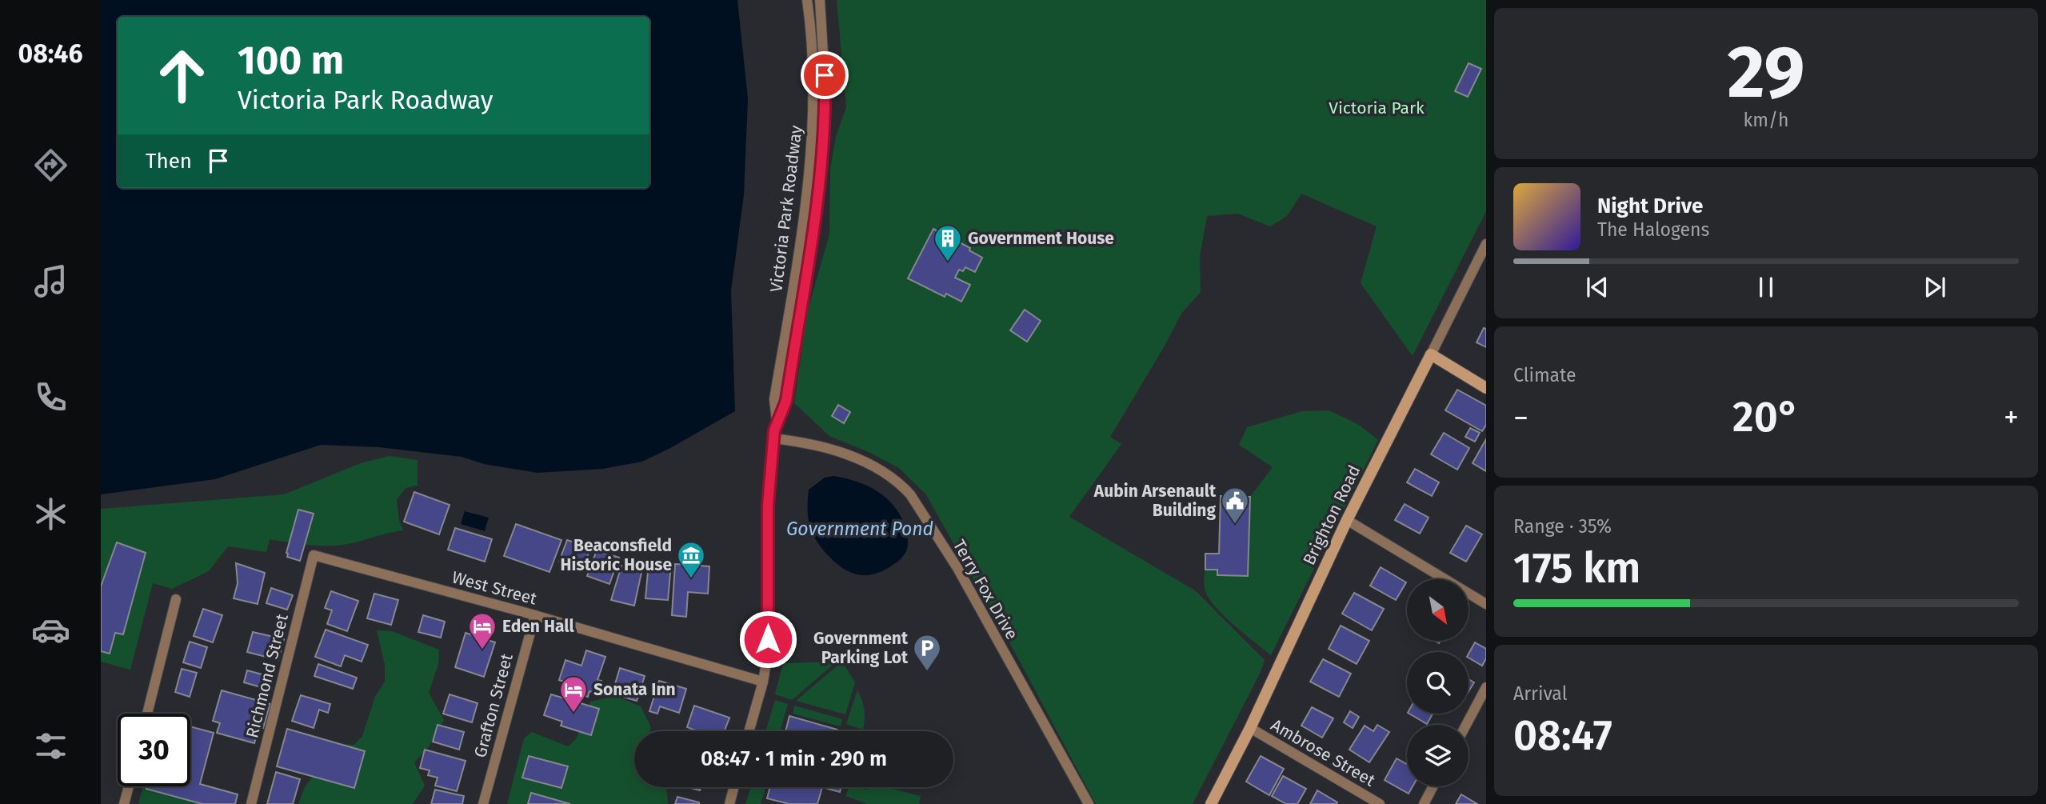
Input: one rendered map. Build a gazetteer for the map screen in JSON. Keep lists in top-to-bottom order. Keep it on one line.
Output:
{"streets":{"main road":["Brighton Road"],"street":["Victoria Park Roadway","West Street","Terry Fox Drive","Richmond Street","Grafton Street","Ambrose Street"]},"crossings":[["Victoria Park Roadway","West Street"],["Victoria Park Roadway","Terry Fox Drive"],["Brighton Road","Ambrose Street"],["West Street","Richmond Street"],["West Street","Grafton Street"]],"water":["Government Pond"],"parks":["Victoria Park"],"places":{"building":["Government House"],"public building":["Aubin Arsenault Building"],"museum":["Beaconsfield Historic House"],"hotel":["Eden Hall","Sonata Inn"],"parking":["Government Parking Lot"]},"north":"bottom right","page":{"tabs":"08:46","tile":[["29","km/h"],"Climate",["Range · 35%","175 km"],["Arrival","08:47"]],"turn":["100 m","Victoria Park Roadway"],"then":"Then","song":["Night Drive","The Halogens"],"heat":["−","20°","+"],"limit":"30","trip":"08:47 · 1 min · 290 m"}}
